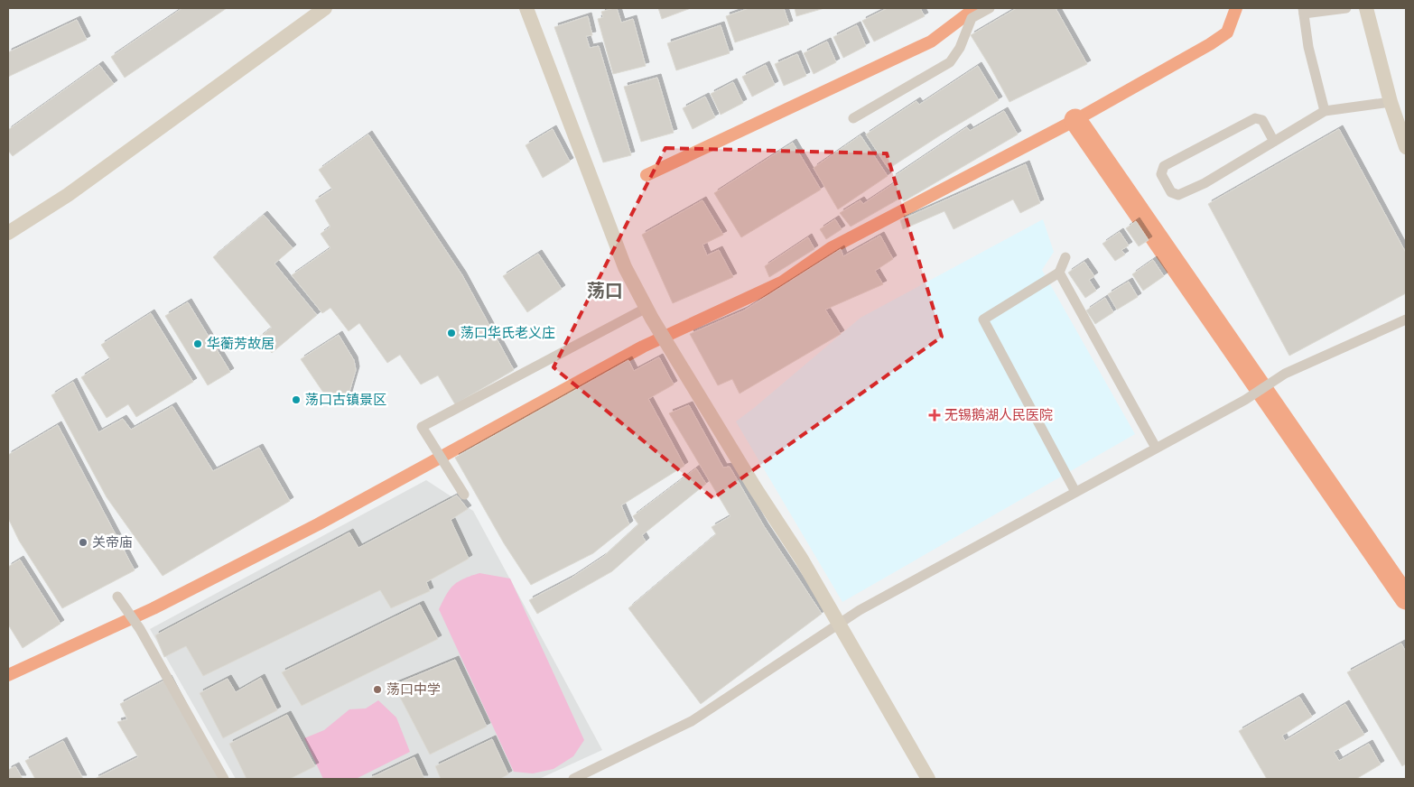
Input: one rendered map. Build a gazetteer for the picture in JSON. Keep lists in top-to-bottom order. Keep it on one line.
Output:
{"districts":["荡口"],"places":{"other":["荡口华氏老义庄","华蘅芳故居","荡口古镇景区","关帝庙","荡口中学"],"health":["无锡鹅湖人民医院"]}}
